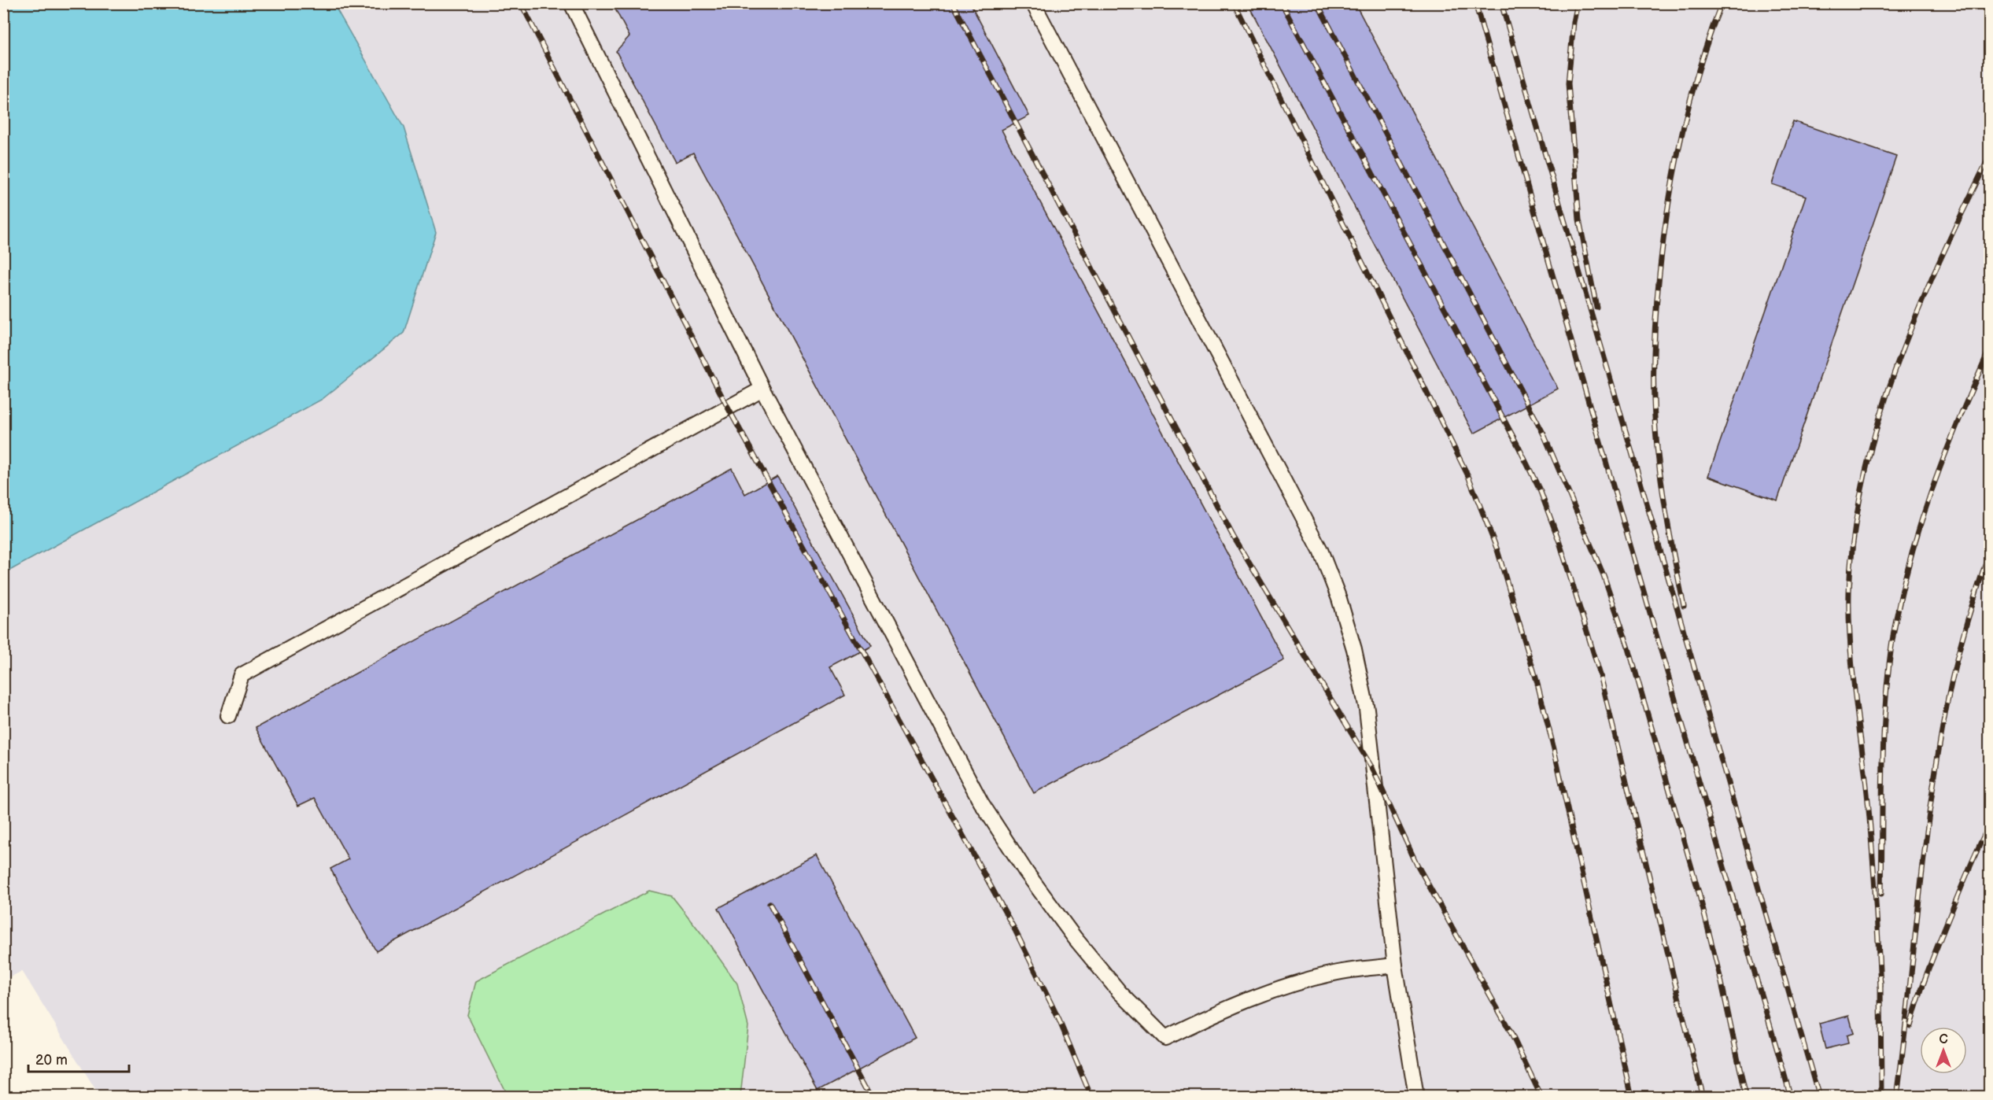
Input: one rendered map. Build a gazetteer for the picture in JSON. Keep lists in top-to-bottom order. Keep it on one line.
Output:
{"scale_bar":"20 m","north":"top"}
